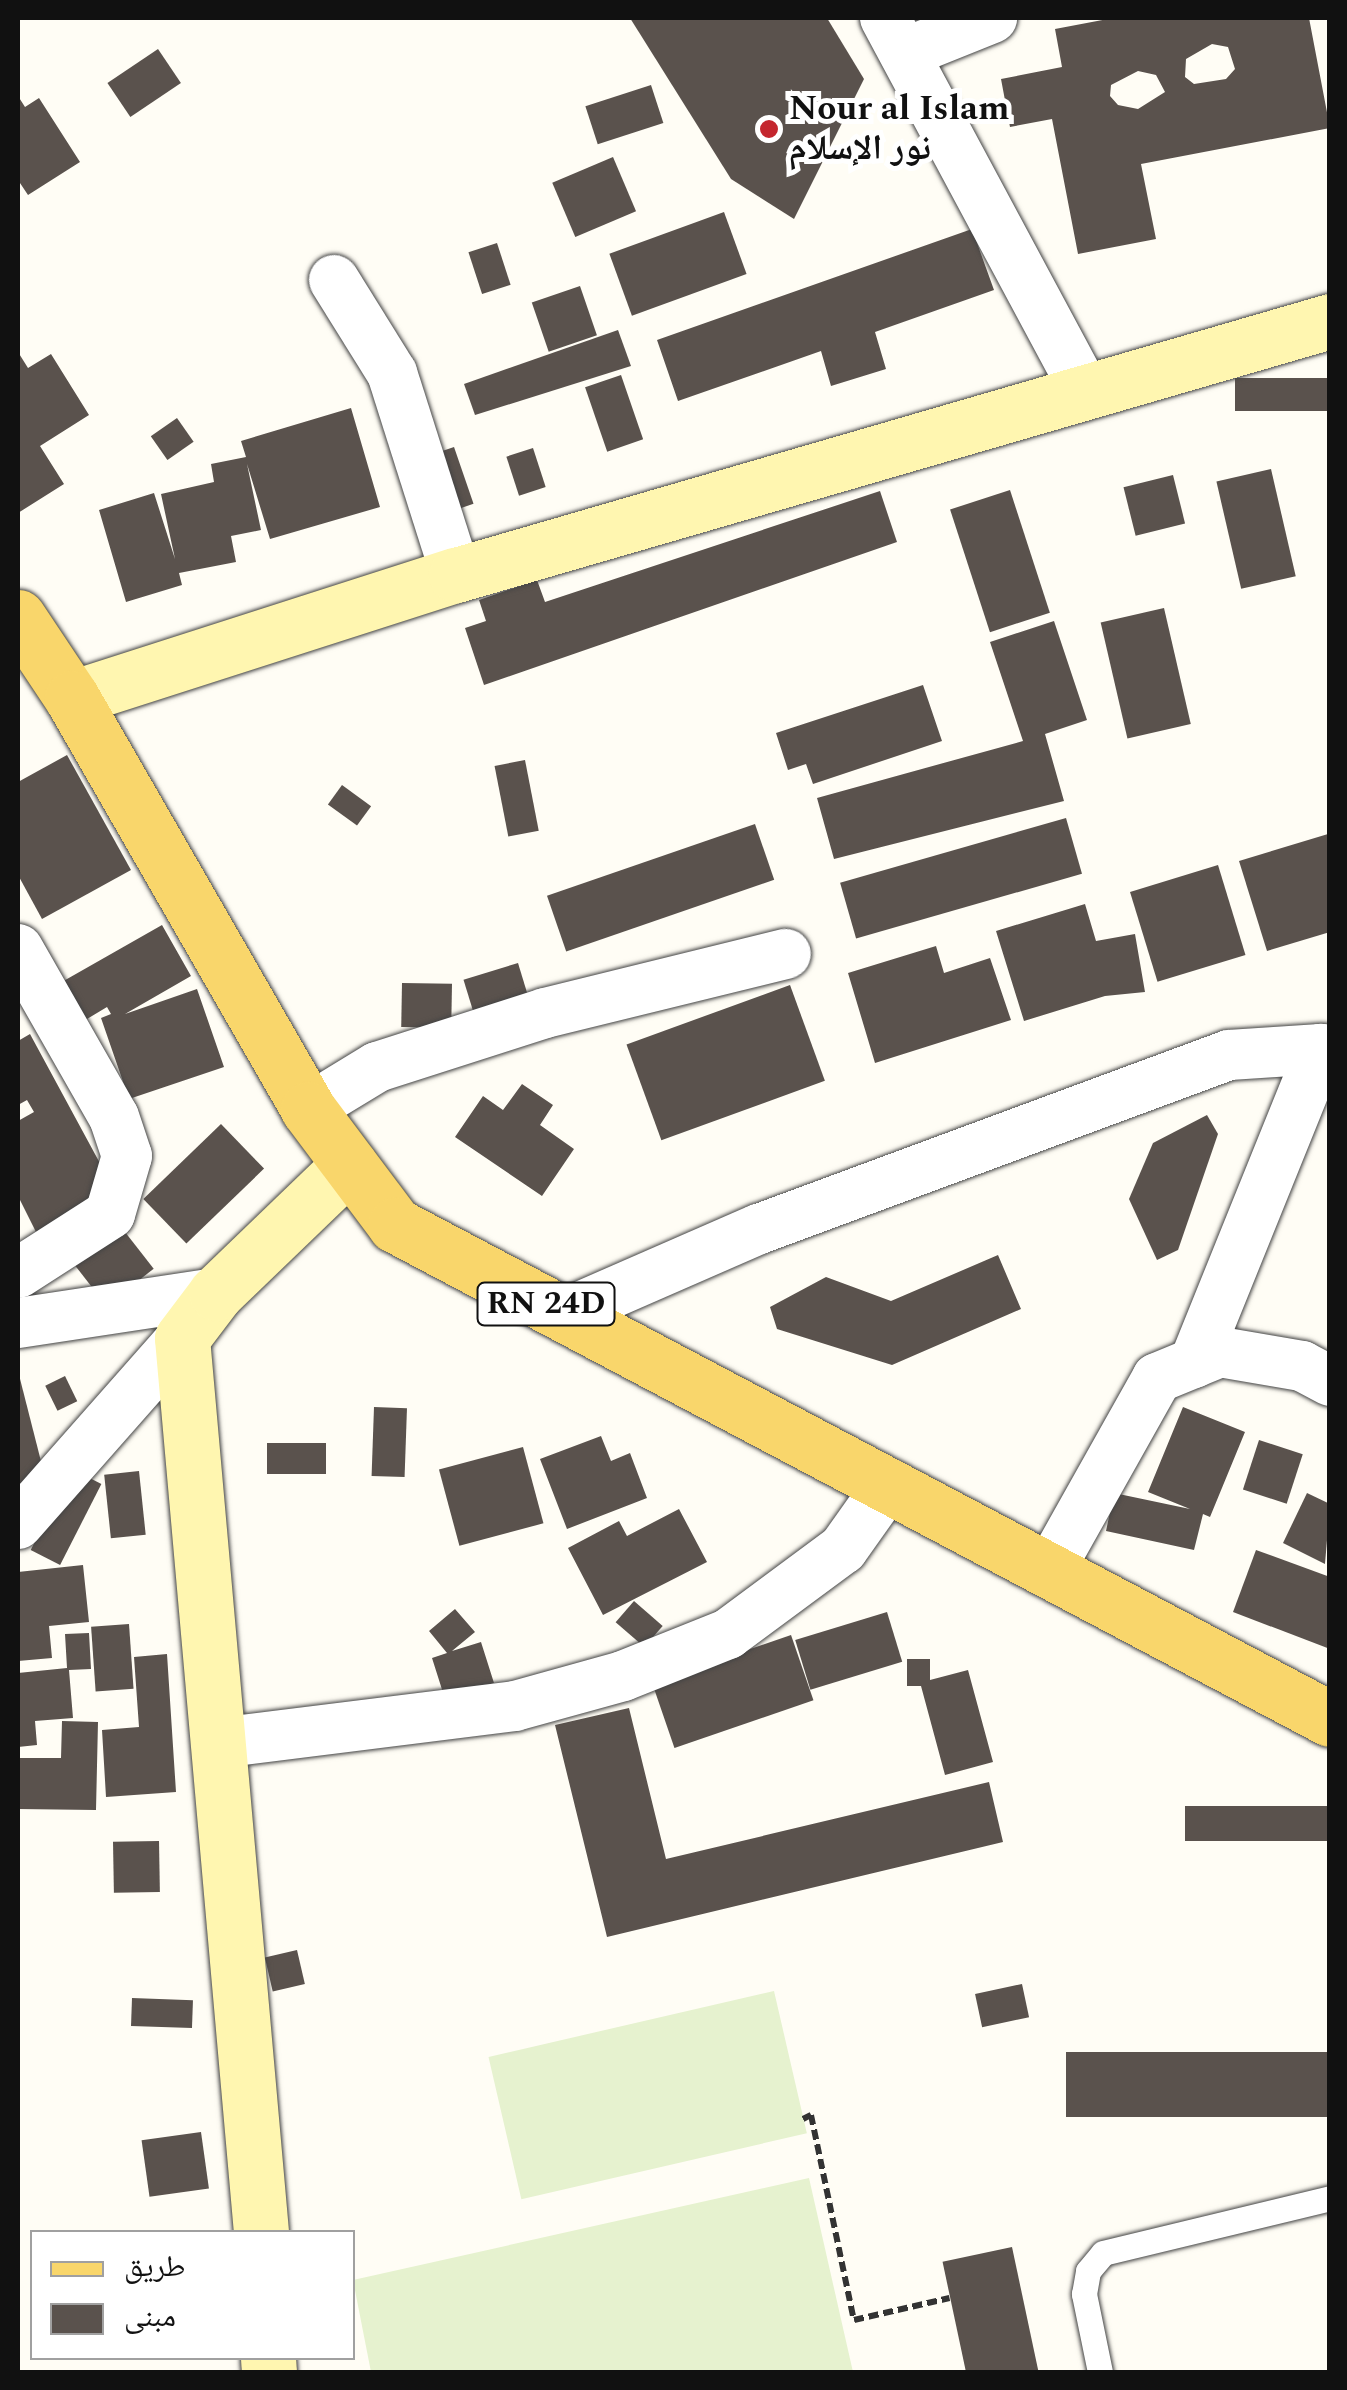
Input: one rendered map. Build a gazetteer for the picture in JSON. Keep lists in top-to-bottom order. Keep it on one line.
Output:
{"streets":{"main road":["RN 24D"]},"places":["Nour al Islam نور الإسلام"],"legend":["طريق","مبنى"]}
